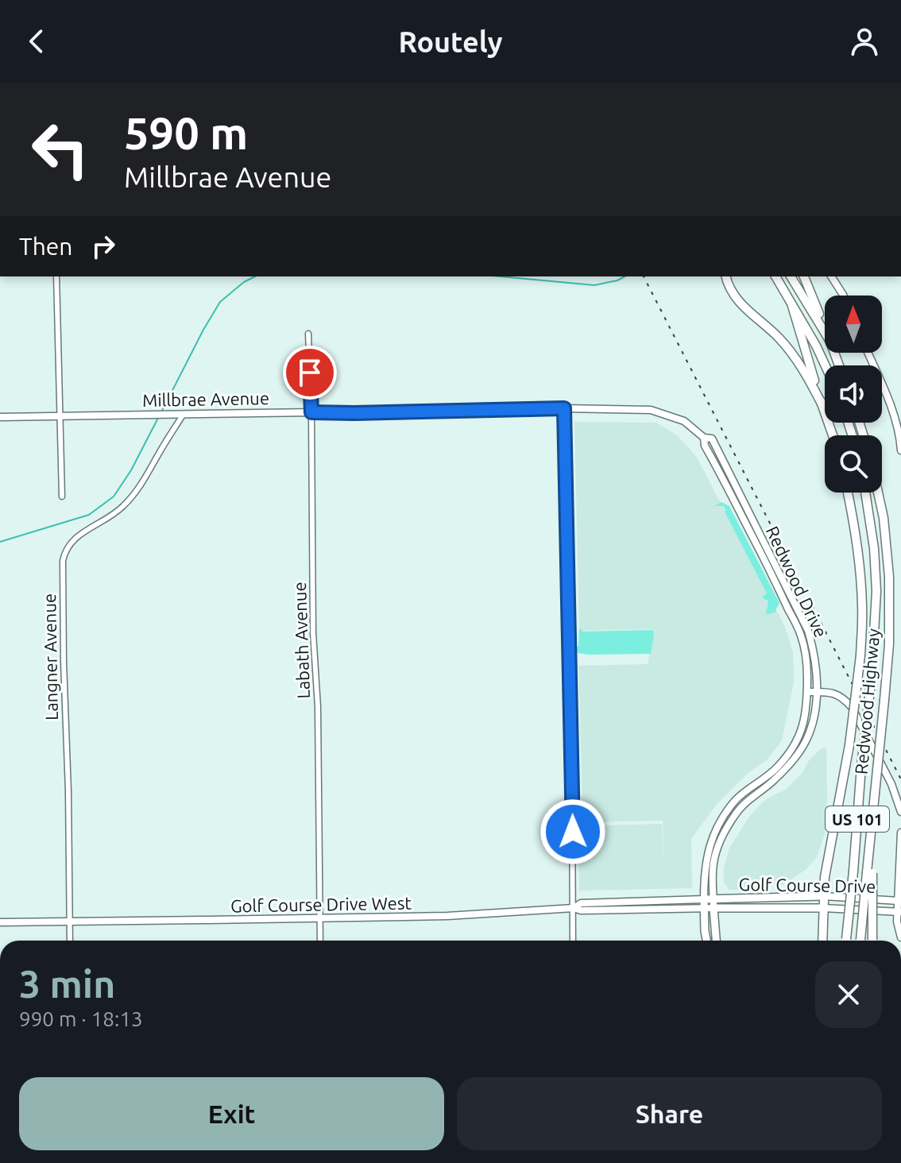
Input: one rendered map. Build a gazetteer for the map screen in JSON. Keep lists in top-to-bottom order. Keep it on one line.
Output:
{"streets":{"highway":["Redwood Highway","US 101"],"main road":["Redwood Drive","Golf Course Drive"],"street":["Millbrae Avenue","Labath Avenue","Langner Avenue","Golf Course Drive West"]},"crossings":[["Millbrae Avenue","Redwood Drive"],["Millbrae Avenue","Labath Avenue"],["Millbrae Avenue","Langner Avenue"],["Redwood Drive","Golf Course Drive"],["Labath Avenue","Golf Course Drive West"],["Langner Avenue","Golf Course Drive West"]],"north":"top","page":{"header":"Routely","turn":["590 m","Millbrae Avenue"],"then":"Then","heading":["3 min","990 m · 18:13"],"buttons":["Exit","Share"]}}
